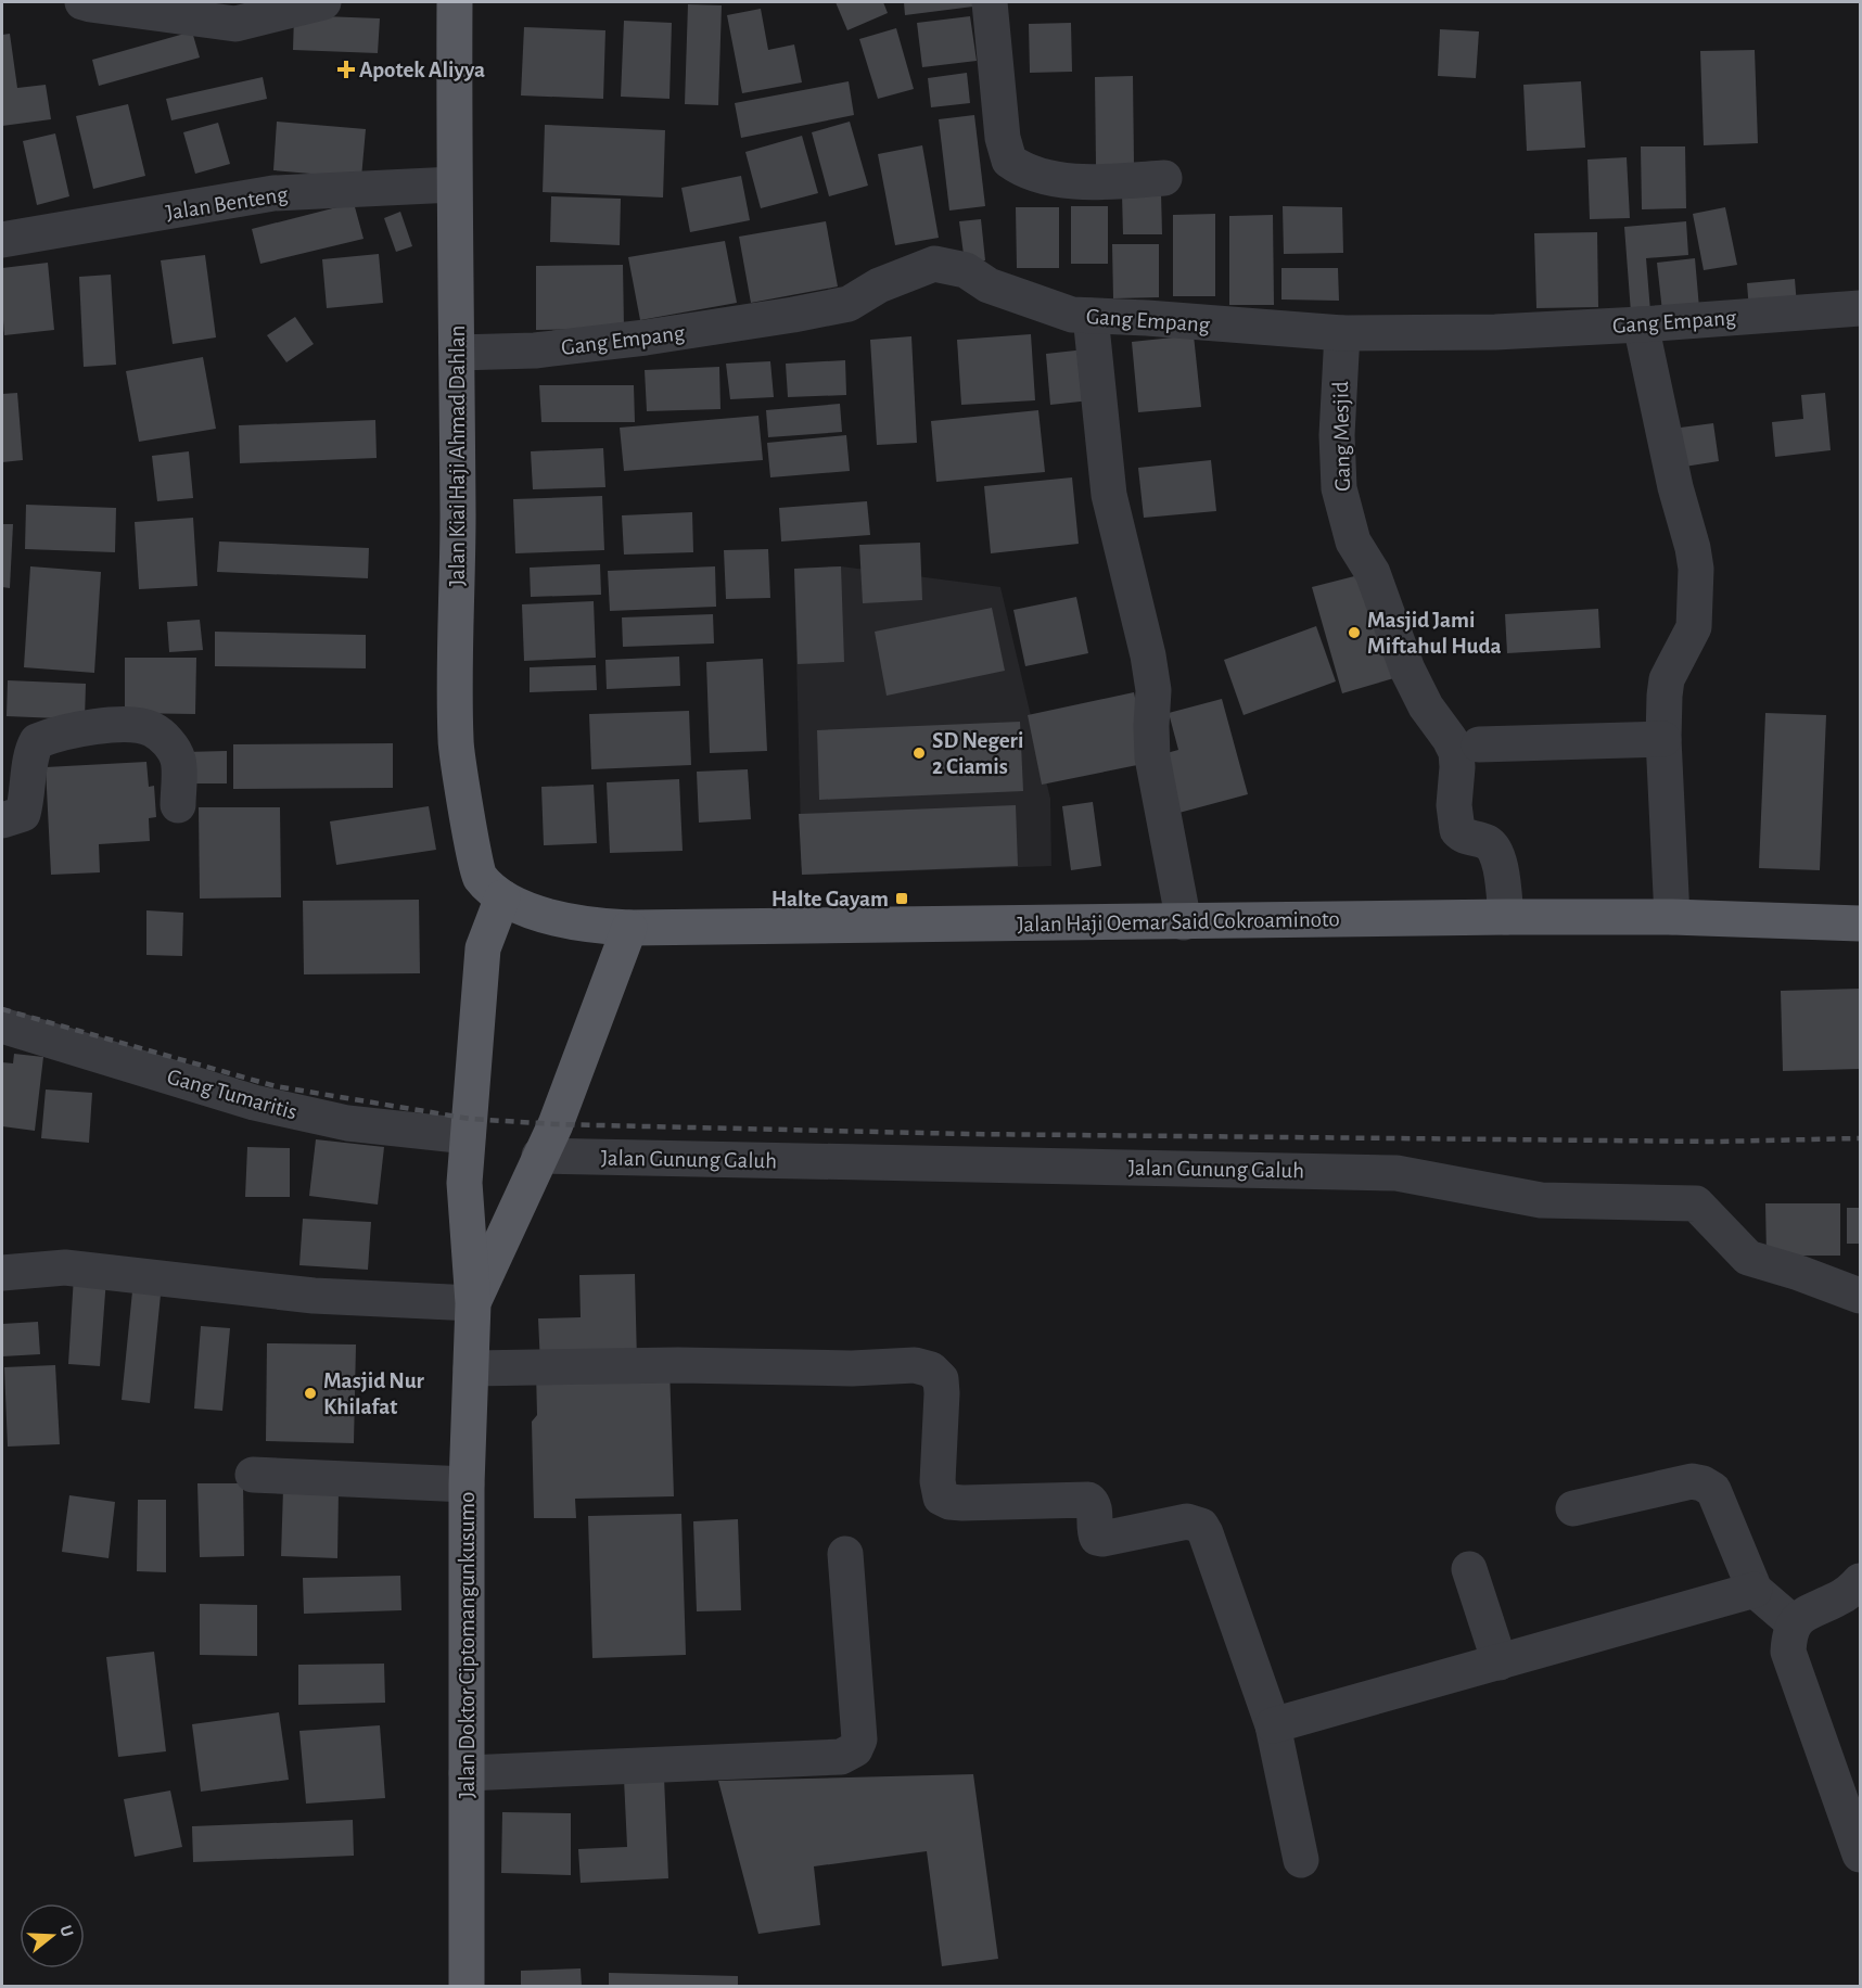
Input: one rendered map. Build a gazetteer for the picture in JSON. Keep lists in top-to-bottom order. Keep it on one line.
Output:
{"streets":{"main road":["Jalan Kiai Haji Ahmad Dahlan","Jalan Haji Oemar Said Cokroaminoto","Jalan Doktor Ciptomangunkusumo"],"street":["Jalan Benteng","Gang Empang","Gang Mesjid","Gang Tumaritis","Jalan Gunung Galuh"]},"crossings":[["Jalan Benteng","Jalan Kiai Haji Ahmad Dahlan"],["Gang Empang","Gang Mesjid"],["Gang Empang","Jalan Kiai Haji Ahmad Dahlan"],["Gang Mesjid","Jalan Haji Oemar Said Cokroaminoto"],["Jalan Kiai Haji Ahmad Dahlan","Jalan Haji Oemar Said Cokroaminoto"],["Jalan Kiai Haji Ahmad Dahlan","Jalan Doktor Ciptomangunkusumo"],["Jalan Haji Oemar Said Cokroaminoto","Jalan Doktor Ciptomangunkusumo"],["Gang Tumaritis","Jalan Doktor Ciptomangunkusumo"],["Jalan Gunung Galuh","Jalan Doktor Ciptomangunkusumo"]],"places":{"health":["Apotek Aliyya"],"other":["Masjid Jami Miftahul Huda","SD Negeri 2 Ciamis","Masjid Nur Khilafat"],"transit":["Halte Gayam"]},"north":"right"}
